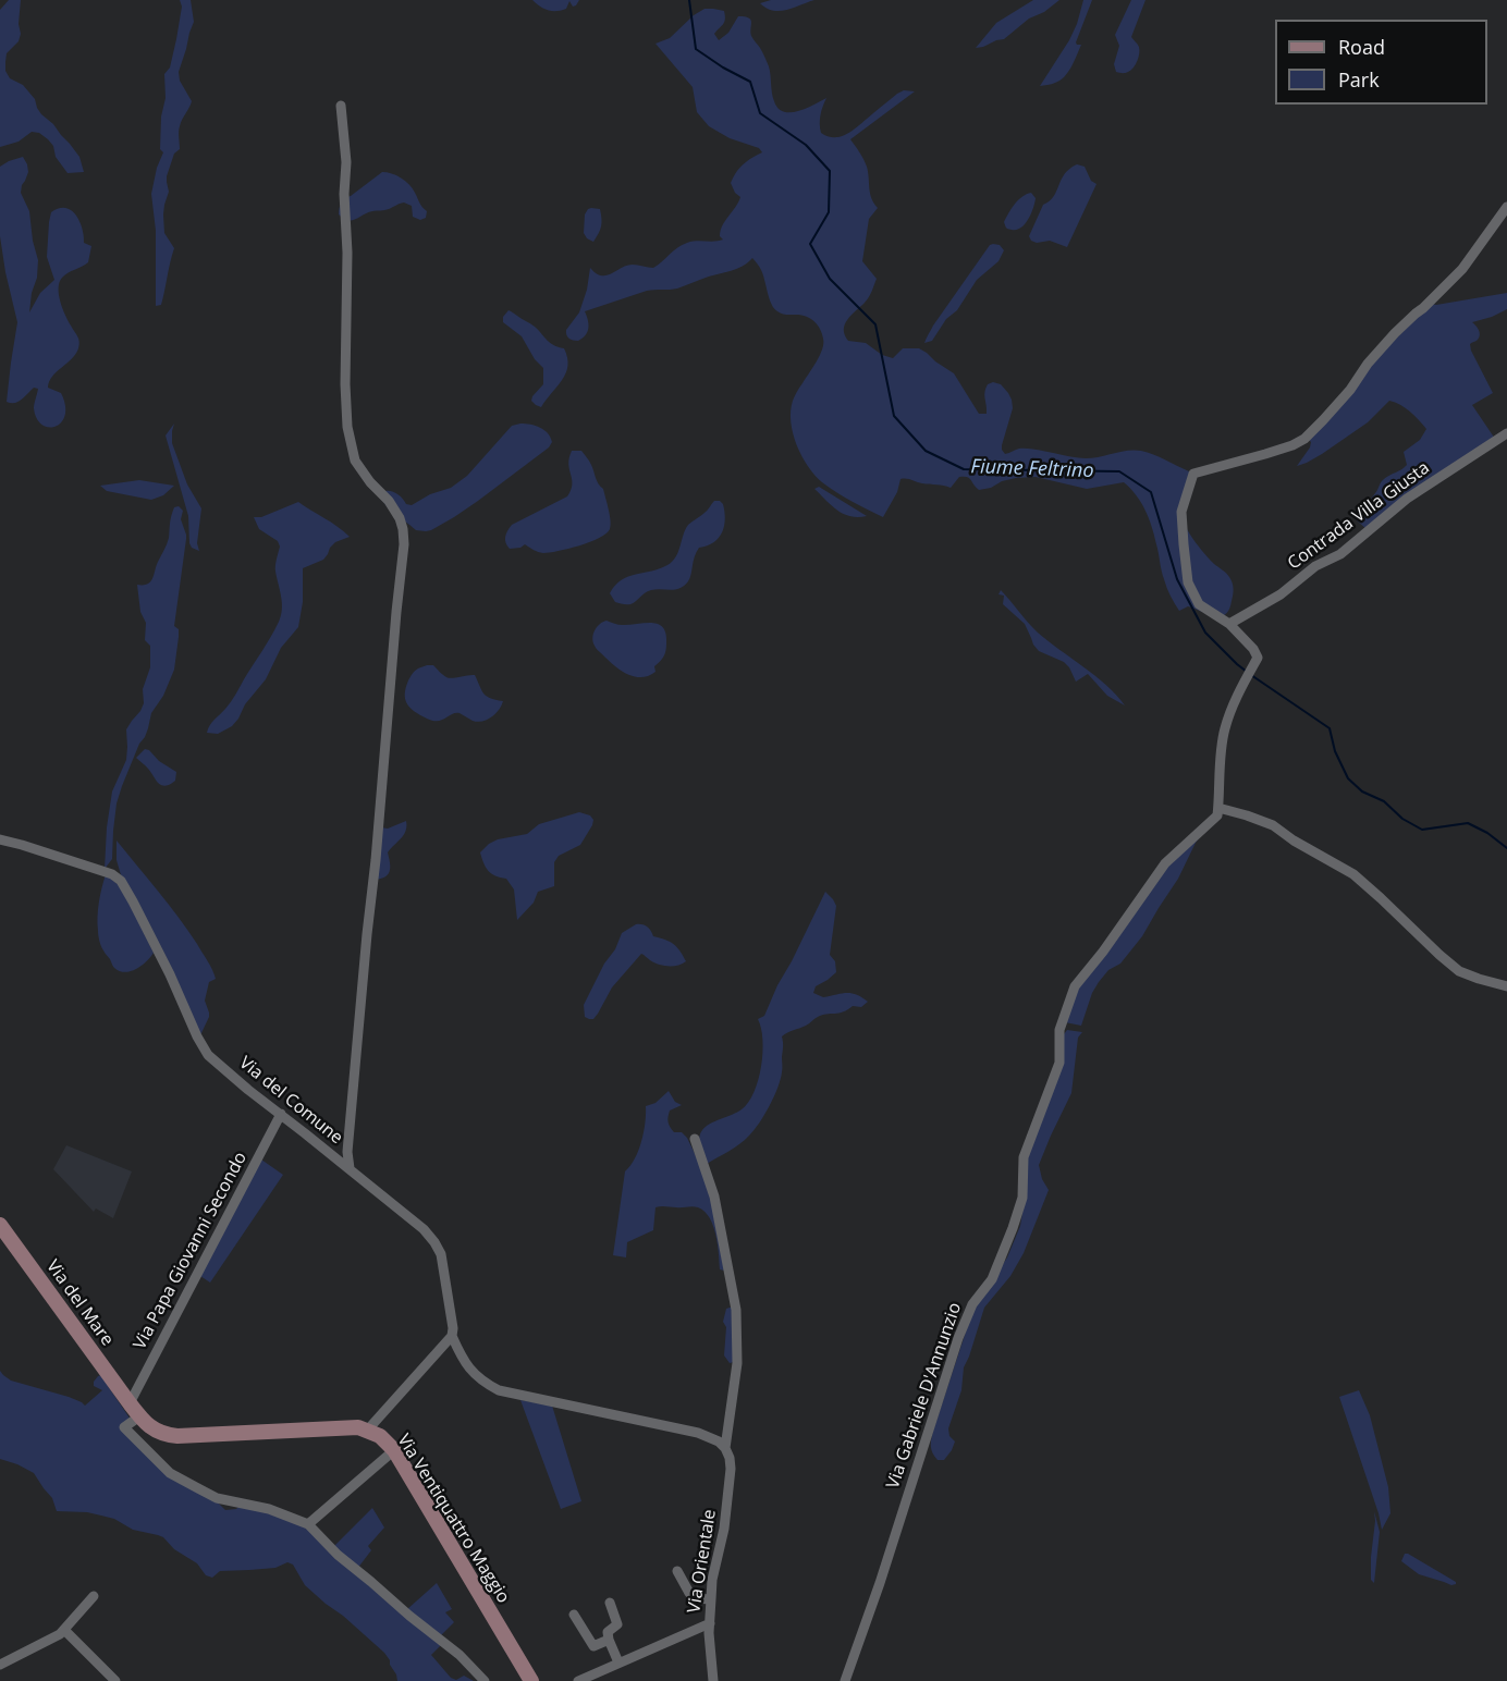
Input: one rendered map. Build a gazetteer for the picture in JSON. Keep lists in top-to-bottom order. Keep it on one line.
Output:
{"streets":{"street":["Contrada Villa Giusta","Via del Comune","Via Papa Giovanni Secondo","Via del Mare","Via Gabriele D'Annunzio","Via Ventiquattro Maggio","Via Orientale"]},"crossings":[["Via del Comune","Via Papa Giovanni Secondo"],["Via del Comune","Via Orientale"],["Via Papa Giovanni Secondo","Via del Mare"]],"water":["Fiume Feltrino"],"legend":["Road","Park"]}
